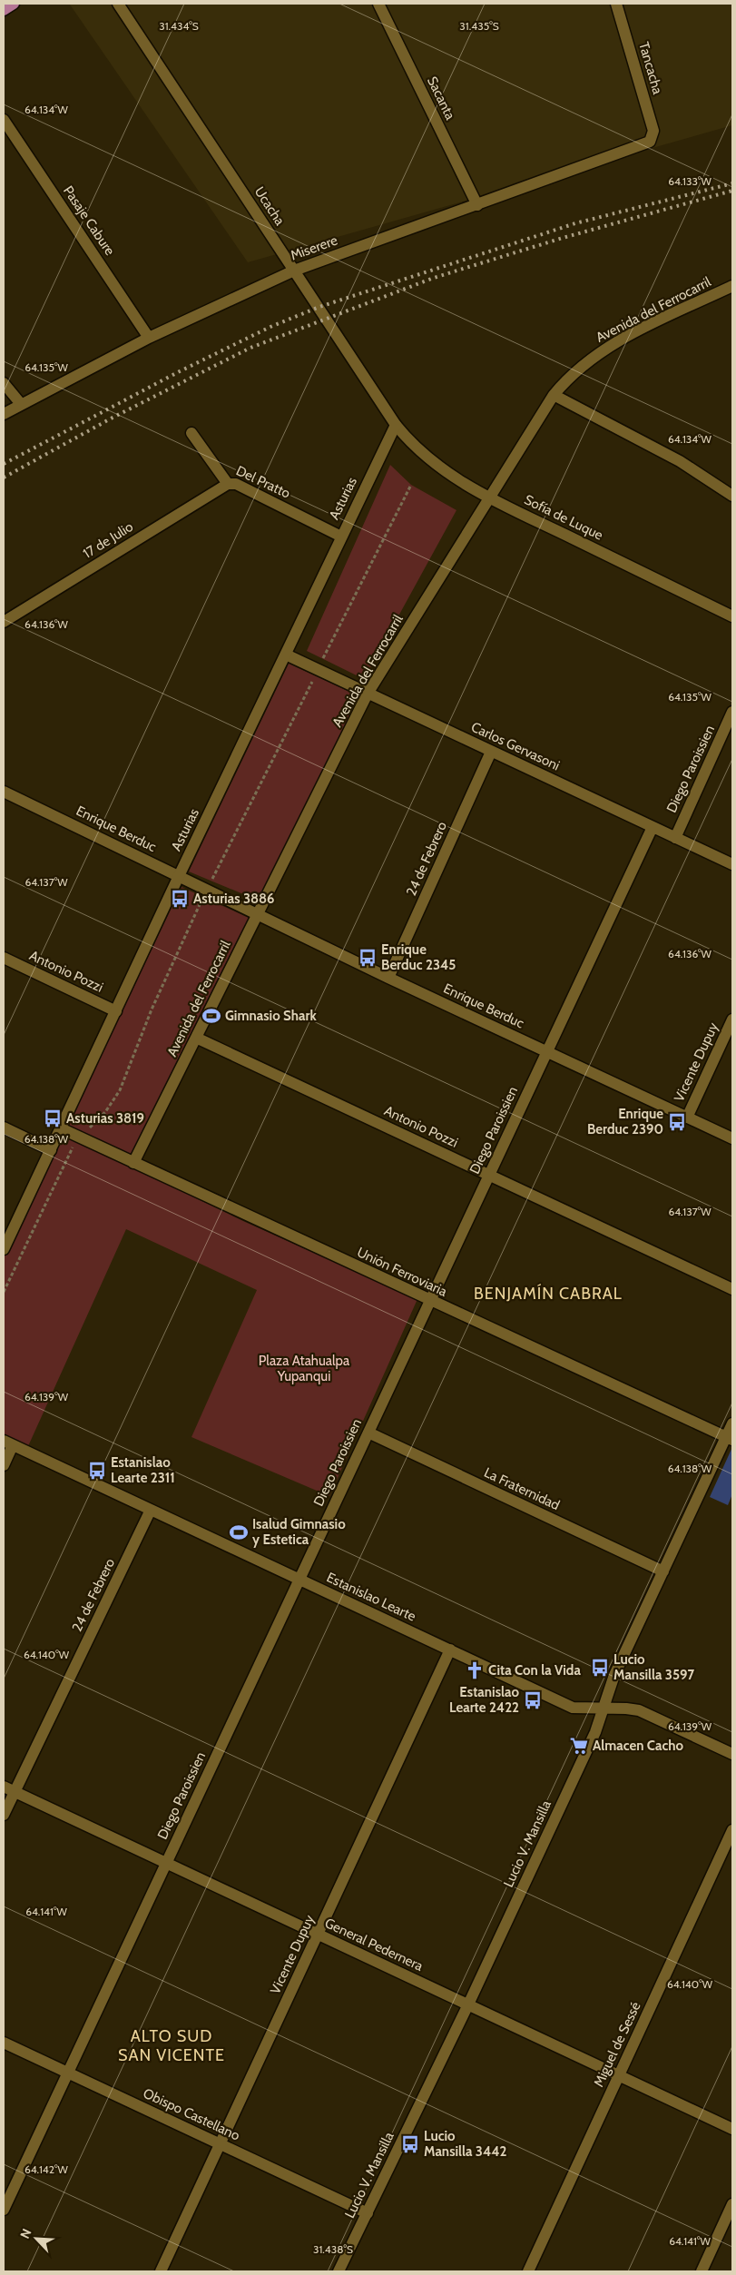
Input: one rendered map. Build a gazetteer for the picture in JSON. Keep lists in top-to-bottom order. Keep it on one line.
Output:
{"streets":{"street":["Tancacha","Sacanta","Ucacha","Pasaje Cabure","Miserere","Avenida del Ferrocarril","Del Pratto","Asturias","Sofía de Luque","17 de Julio","Carlos Gervasoni","Diego Paroissien","Enrique Berduc","24 de Febrero","Antonio Pozzi","Vicente Dupuy","Unión Ferroviaria","La Fraternidad","Estanislao Learte","Lucio V. Mansilla","General Pedernera","Miguel de Sessé","Obispo Castellano"]},"crossings":[["Tancacha","Miserere"],["Sacanta","Miserere"],["Ucacha","Miserere"],["Ucacha","Asturias"],["Ucacha","Sofía de Luque"],["Pasaje Cabure","Miserere"],["Avenida del Ferrocarril","Sofía de Luque"],["Avenida del Ferrocarril","Carlos Gervasoni"],["Avenida del Ferrocarril","Enrique Berduc"],["Avenida del Ferrocarril","Antonio Pozzi"],["Avenida del Ferrocarril","Unión Ferroviaria"],["Del Pratto","Asturias"],["Del Pratto","17 de Julio"],["Asturias","Sofía de Luque"],["Asturias","Carlos Gervasoni"],["Asturias","Enrique Berduc"],["Asturias","Antonio Pozzi"],["Asturias","Unión Ferroviaria"],["Carlos Gervasoni","Diego Paroissien"],["Carlos Gervasoni","24 de Febrero"],["Diego Paroissien","Enrique Berduc"],["Diego Paroissien","Antonio Pozzi"],["Diego Paroissien","Unión Ferroviaria"],["Diego Paroissien","La Fraternidad"],["Diego Paroissien","Estanislao Learte"],["Diego Paroissien","General Pedernera"],["Diego Paroissien","Obispo Castellano"],["Enrique Berduc","24 de Febrero"],["Enrique Berduc","Vicente Dupuy"],["24 de Febrero","Estanislao Learte"],["24 de Febrero","General Pedernera"],["Vicente Dupuy","Estanislao Learte"],["Vicente Dupuy","General Pedernera"],["Vicente Dupuy","Obispo Castellano"],["Unión Ferroviaria","Lucio V. Mansilla"],["La Fraternidad","Lucio V. Mansilla"],["Estanislao Learte","Lucio V. Mansilla"],["Lucio V. Mansilla","General Pedernera"],["Lucio V. Mansilla","Obispo Castellano"],["General Pedernera","Miguel de Sessé"]],"districts":["BENJAMÍN CABRAL","ALTO SUD SAN VICENTE"],"parks":["Plaza Atahualpa Yupanqui"],"places":{"bus stop":["Asturias 3886","Enrique Berduc 2345","Asturias 3819","Enrique Berduc 2390","Estanislao Learte 2311","Lucio Mansilla 3597","Estanislao Learte 2422","Lucio Mansilla 3442"],"sports":["Gimnasio Shark","Isalud Gimnasio y Estetica"],"church":["Cita Con la Vida"],"supermarket":["Almacen Cacho"]},"north":"top left","coordinates":["31.434°S","31.435°S","64.134°W","64.133°W","64.135°W","64.136°W","64.137°W","64.138°W","64.139°W","64.140°W","64.141°W","64.142°W","31.438°S"]}
